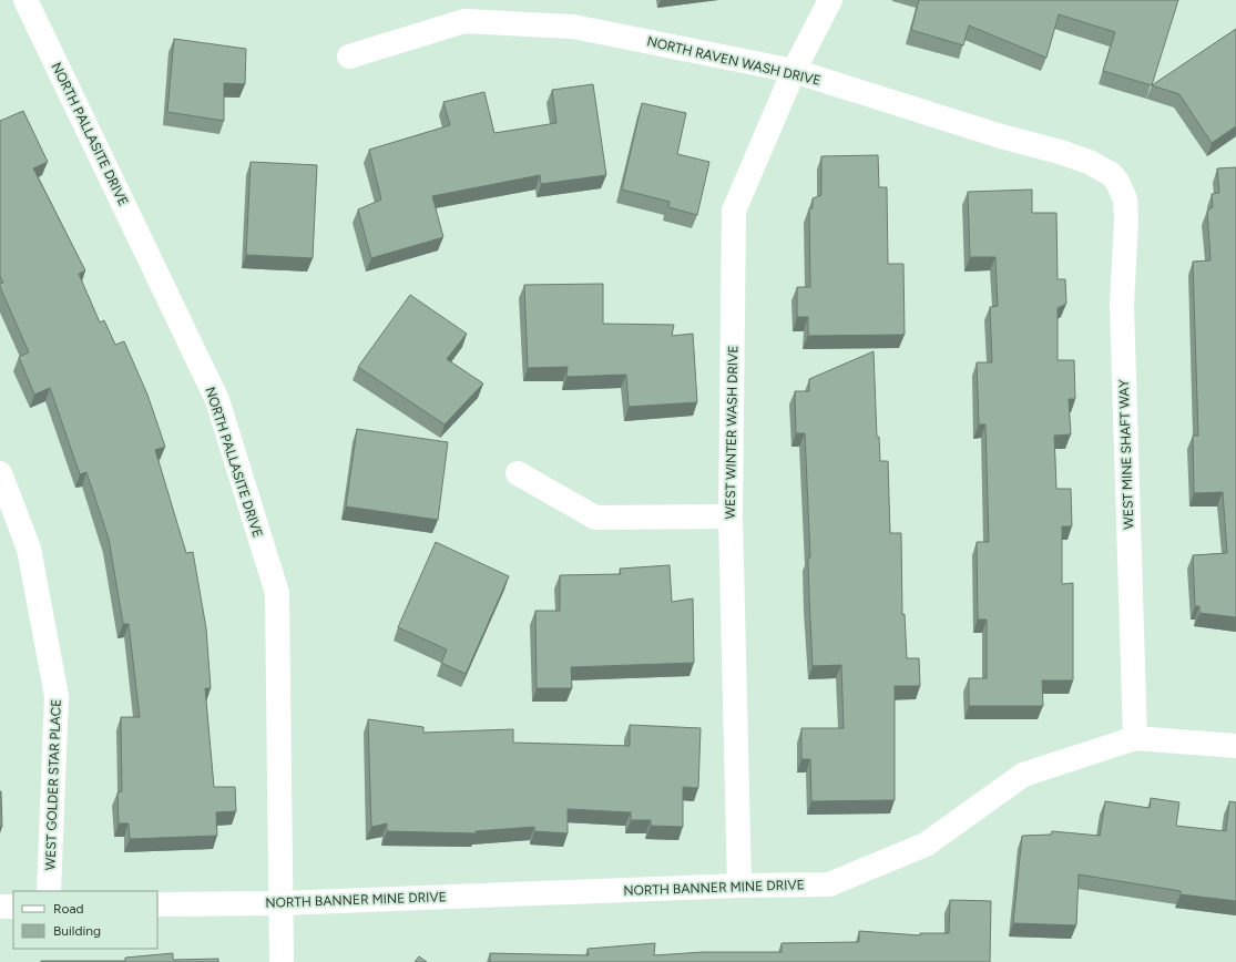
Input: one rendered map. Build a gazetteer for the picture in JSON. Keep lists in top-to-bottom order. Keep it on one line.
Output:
{"streets":{"street":["NORTH RAVEN WASH DRIVE","NORTH PALLASITE DRIVE","WEST WINTER WASH DRIVE","WEST MINE SHAFT WAY","WEST GOLDER STAR PLACE","NORTH BANNER MINE DRIVE"]},"crossings":[["NORTH RAVEN WASH DRIVE","WEST WINTER WASH DRIVE"],["NORTH RAVEN WASH DRIVE","WEST MINE SHAFT WAY"],["NORTH PALLASITE DRIVE","NORTH BANNER MINE DRIVE"],["WEST WINTER WASH DRIVE","NORTH BANNER MINE DRIVE"],["WEST MINE SHAFT WAY","NORTH BANNER MINE DRIVE"]],"legend":["Road","Building"]}
